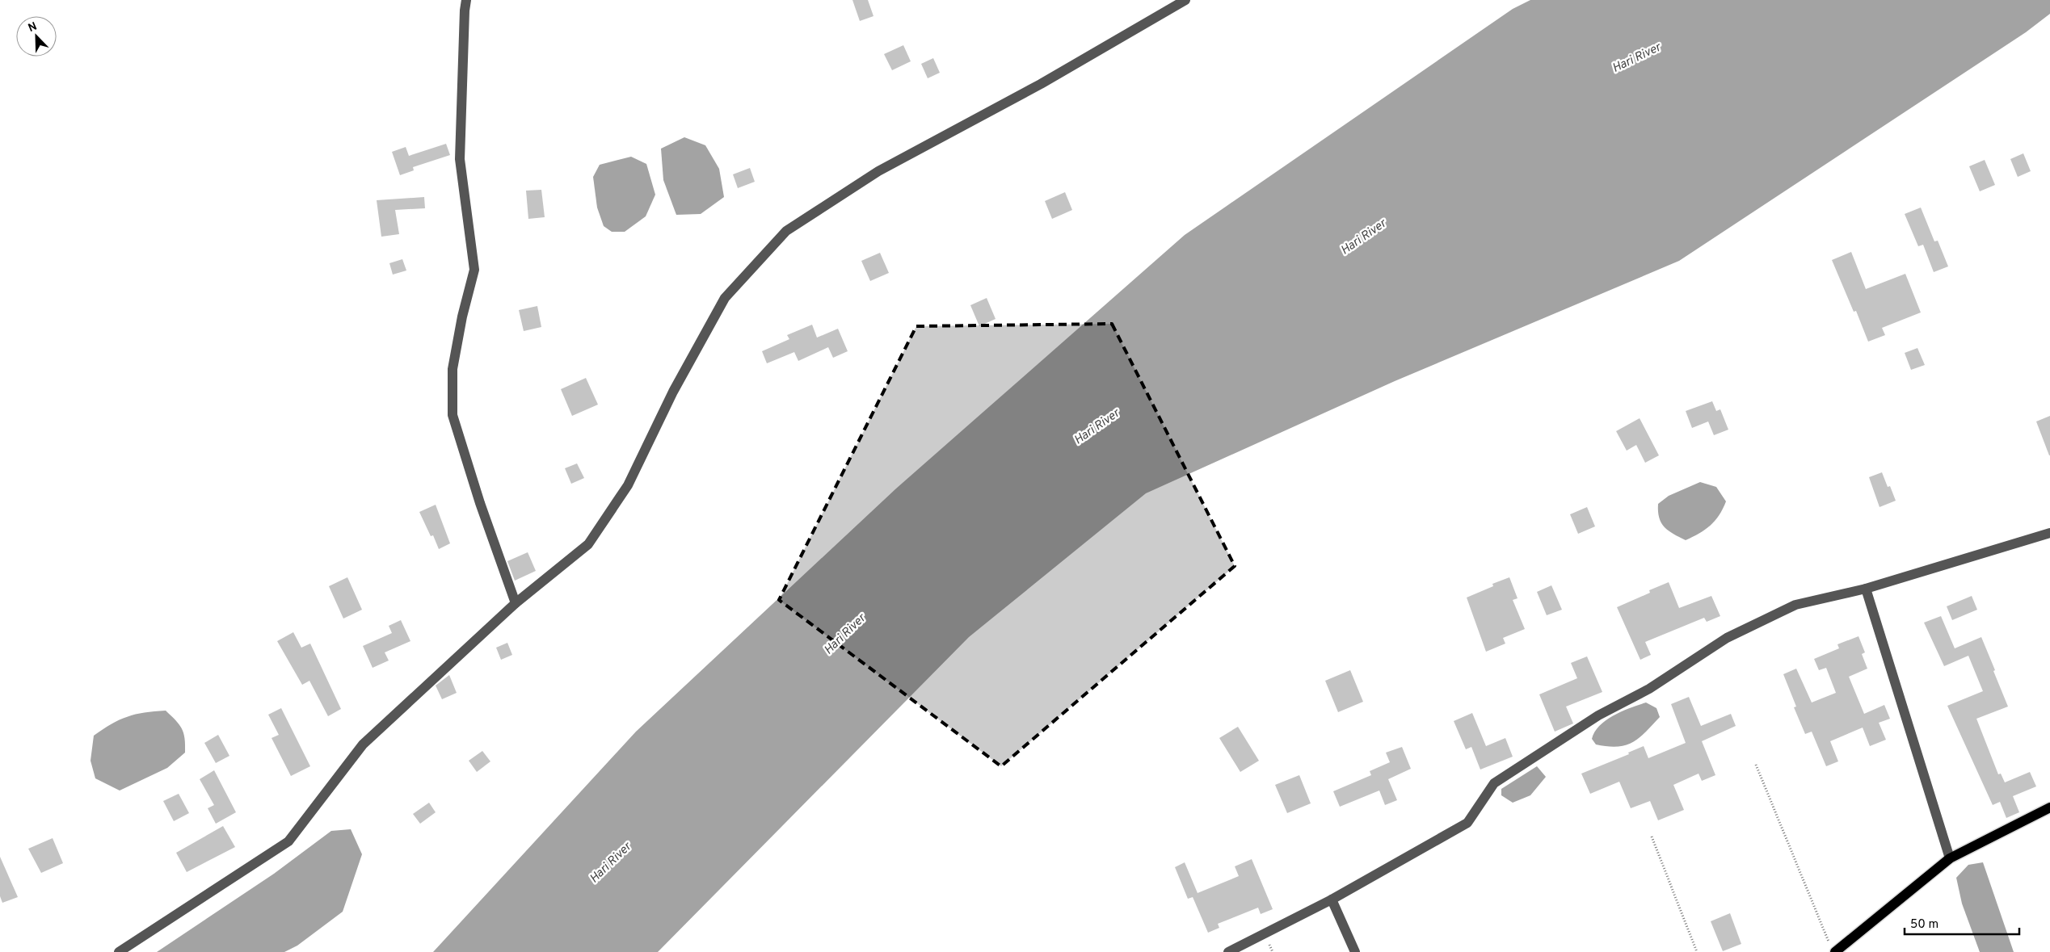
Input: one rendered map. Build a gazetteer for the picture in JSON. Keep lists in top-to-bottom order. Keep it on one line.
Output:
{"water":["Hari River"],"scale_bar":"50 m","north":"top left"}
